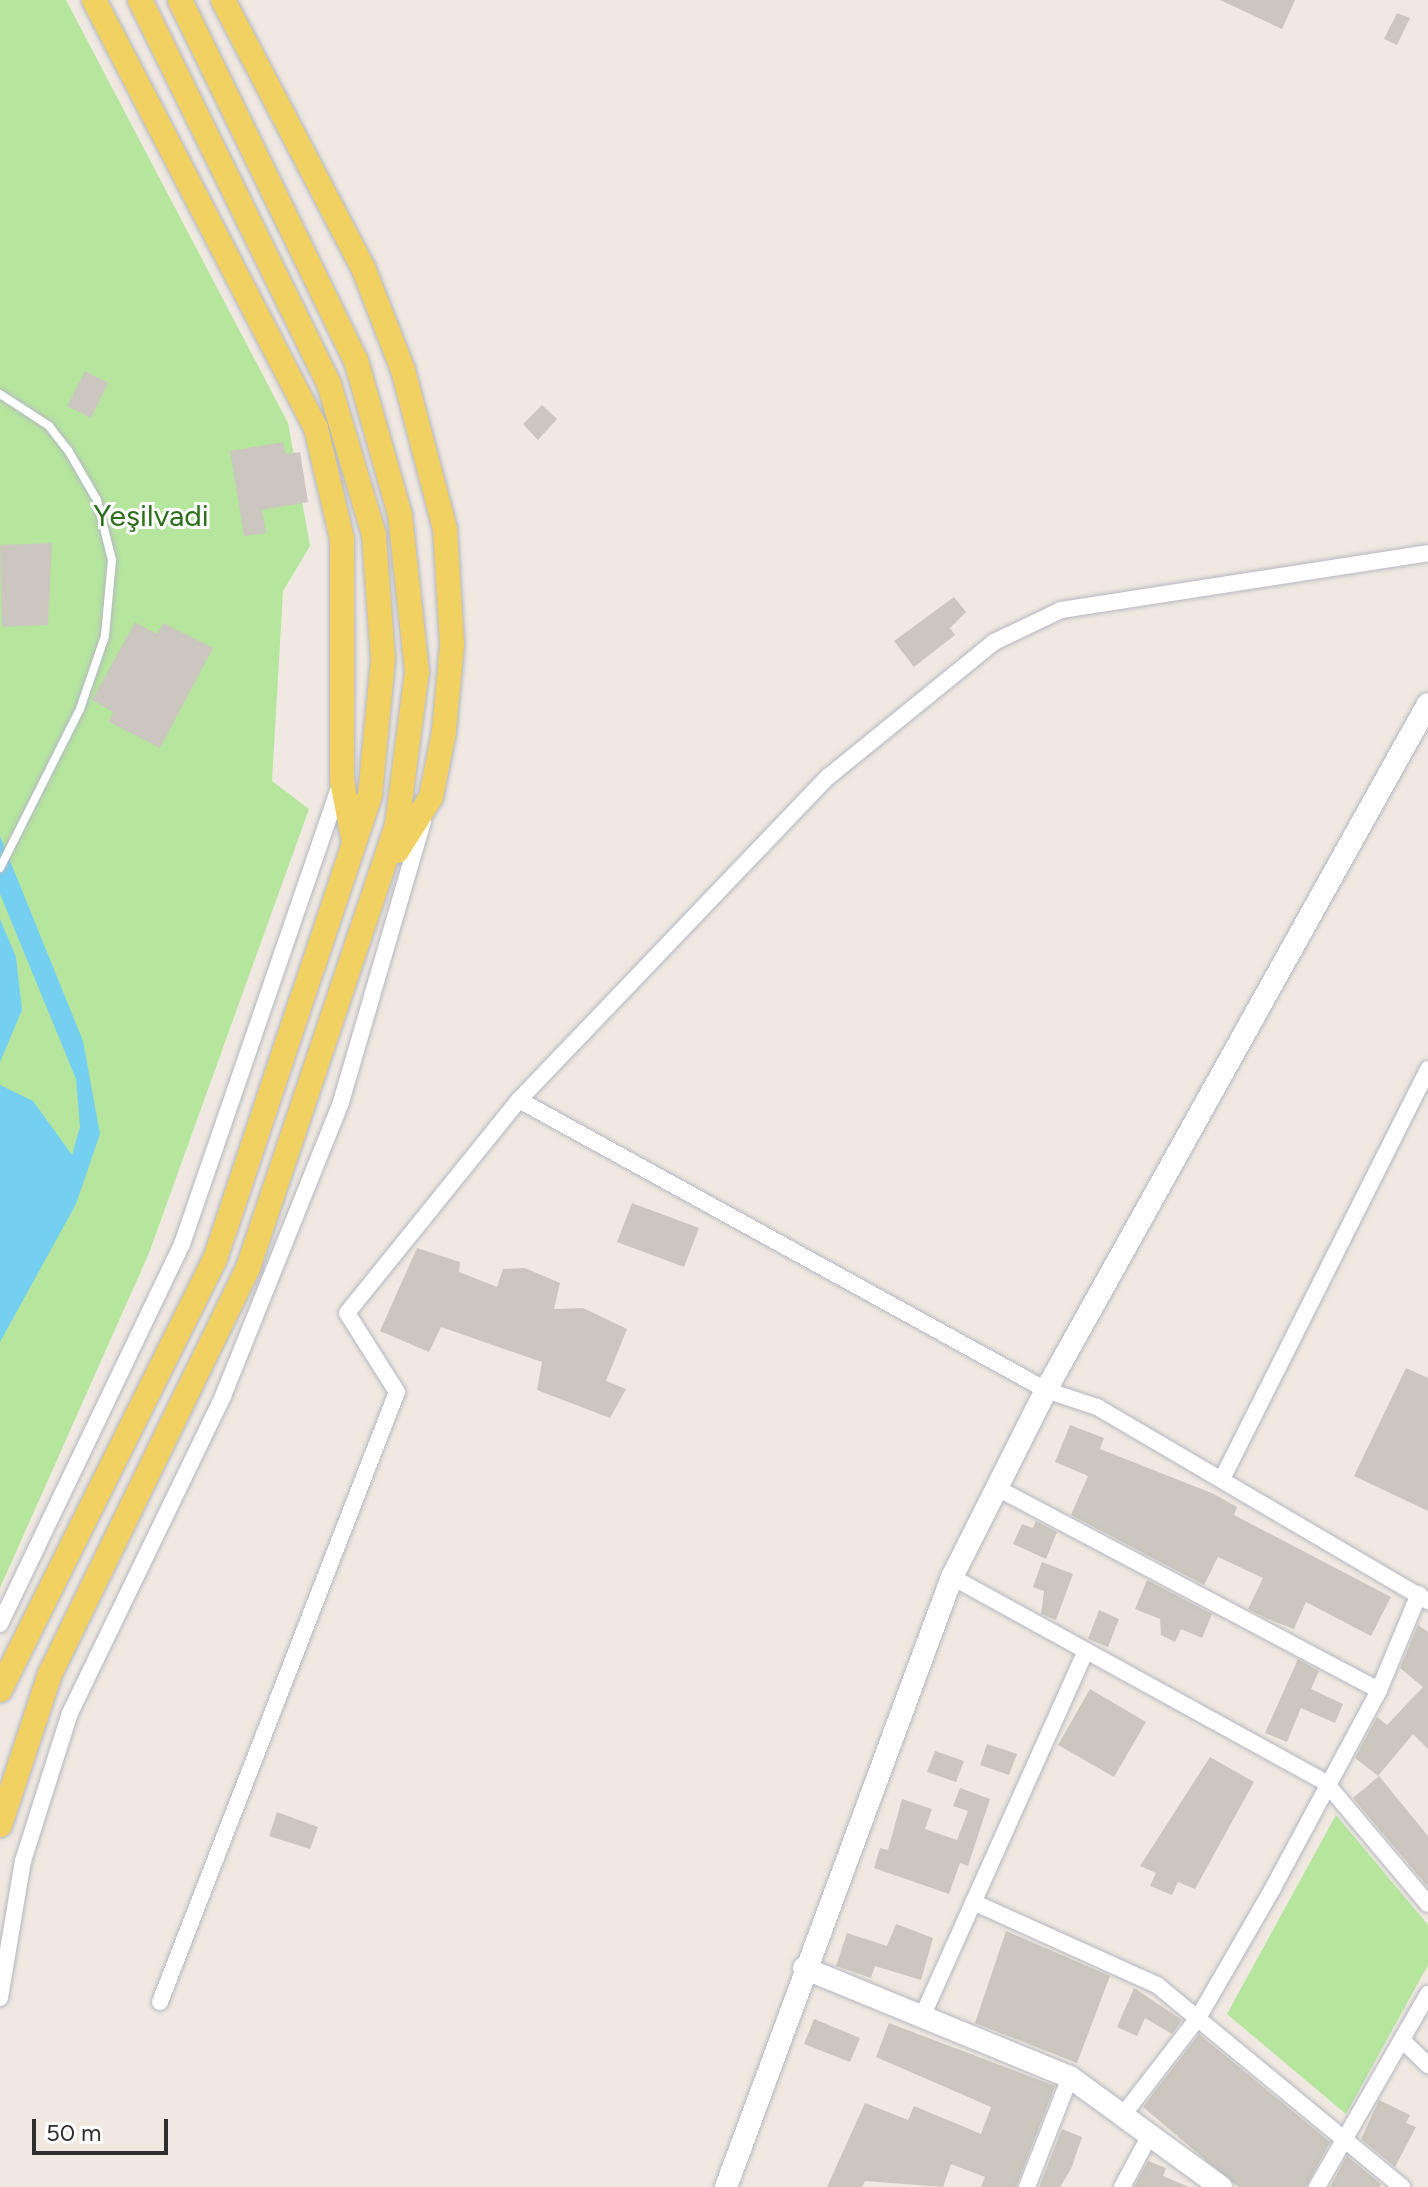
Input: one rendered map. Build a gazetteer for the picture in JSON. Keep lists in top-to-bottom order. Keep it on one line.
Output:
{"parks":["Yeşilvadi"],"scale_bar":"50 m"}
